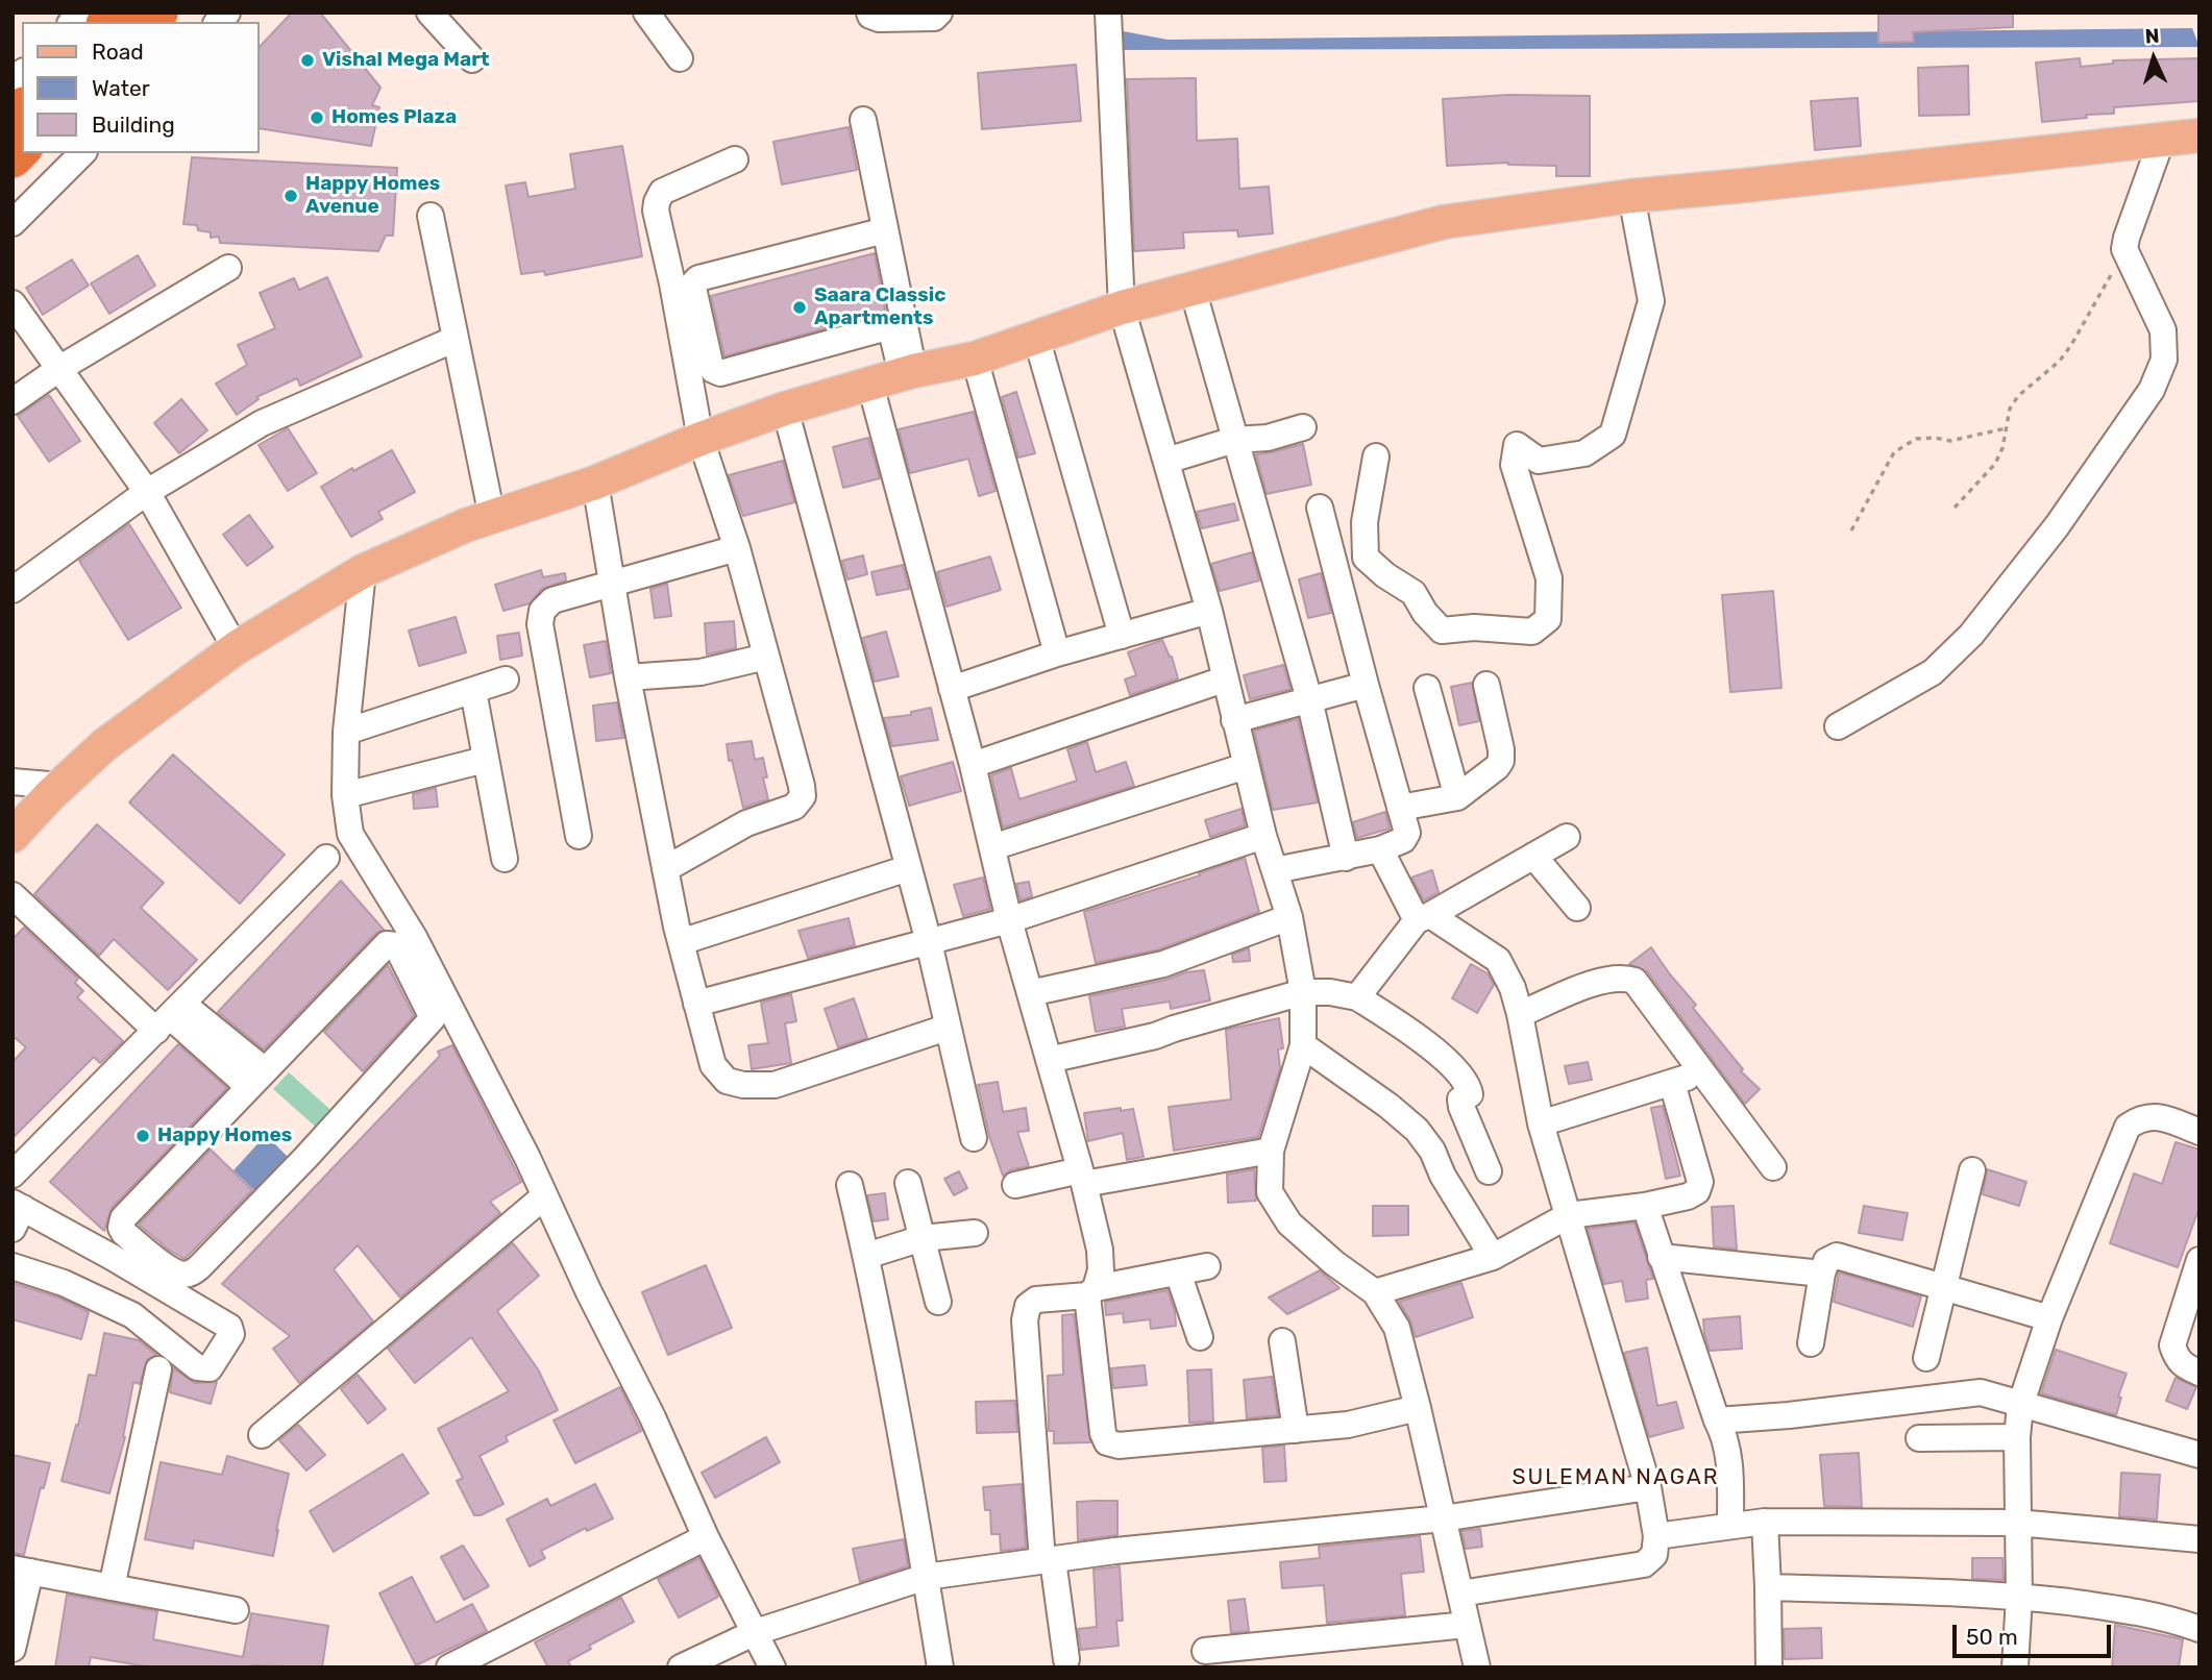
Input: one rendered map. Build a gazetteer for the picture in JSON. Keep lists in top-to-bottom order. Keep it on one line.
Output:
{"districts":["SULEMAN NAGAR"],"places":["Vishal Mega Mart","Homes Plaza","Happy Homes Avenue","Saara Classic Apartments","Happy Homes"],"legend":["Road","Water","Building"],"scale_bar":"50 m","north":"top"}
